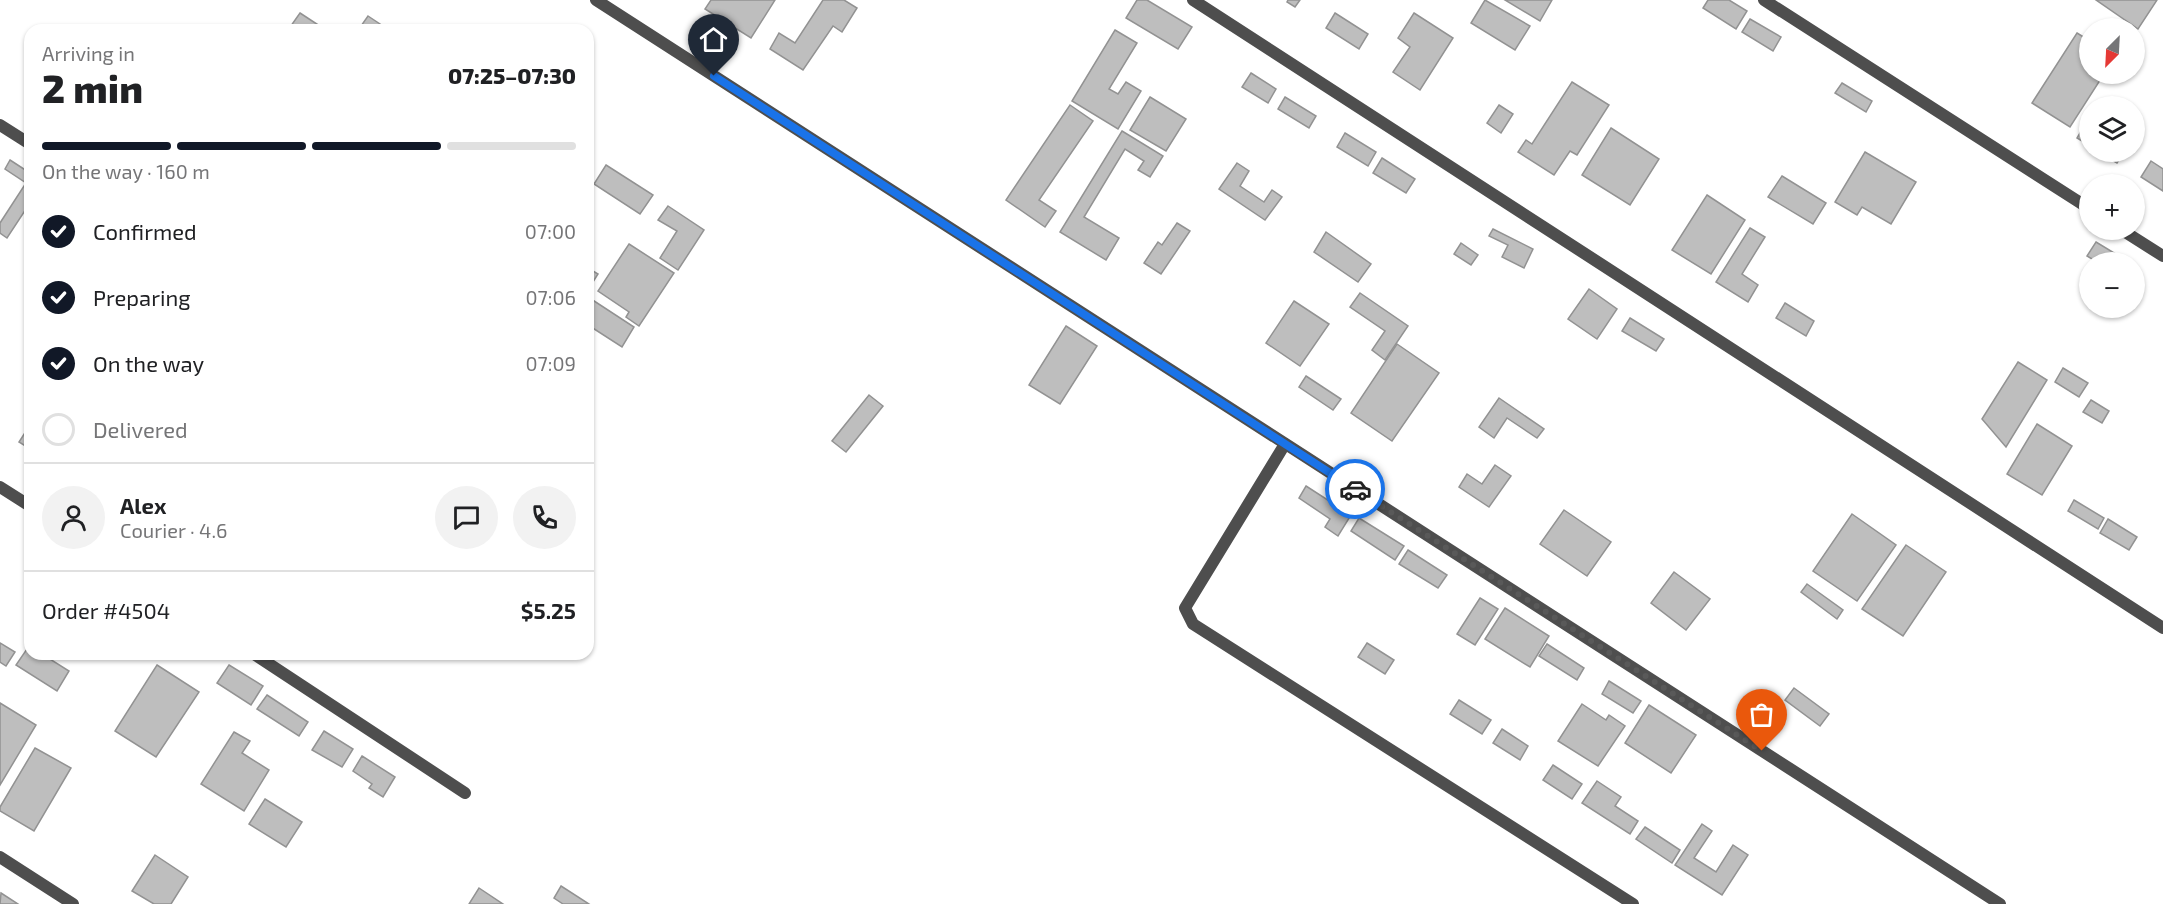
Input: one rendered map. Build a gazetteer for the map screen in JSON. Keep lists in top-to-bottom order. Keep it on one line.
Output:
{"north":"bottom left","page":{"map_buttons":["+","−"],"heading":["2 min","Arriving in","07:25–07:30"],"panel":["Alex","Courier · 4.6","Order #4504","$5.25"],"bar":"On the way · 160 m","list":[["Confirmed","07:00"],["Preparing","07:06"],["On the way","07:09"],"Delivered"]}}
